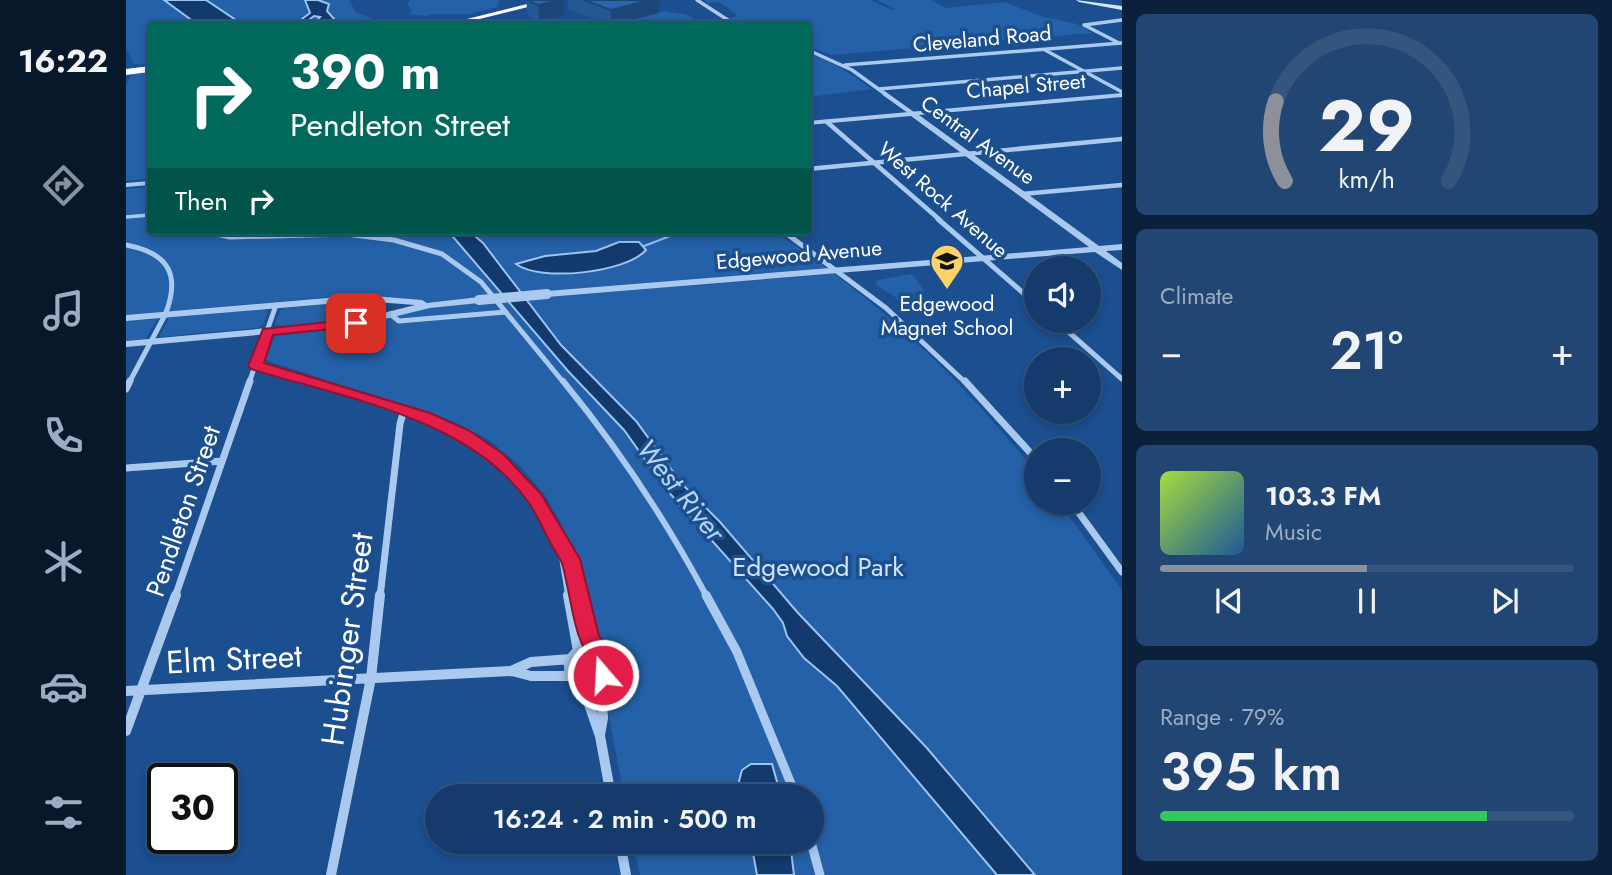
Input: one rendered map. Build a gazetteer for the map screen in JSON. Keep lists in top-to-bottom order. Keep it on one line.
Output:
{"streets":{"street":["Cleveland Road","Chapel Street","Central Avenue","West Rock Avenue","Edgewood Avenue","Pendleton Street","Hubinger Street","Elm Street"]},"crossings":[["Cleveland Road","Central Avenue"],["Chapel Street","Central Avenue"],["Chapel Street","West Rock Avenue"],["Central Avenue","Edgewood Avenue"],["West Rock Avenue","Edgewood Avenue"],["Edgewood Avenue","Pendleton Street"],["Pendleton Street","Elm Street"],["Hubinger Street","Elm Street"]],"water":["West River"],"parks":["Edgewood Park"],"places":{"school or university":["Edgewood Magnet School"]},"page":{"tabs":"16:22","turn":["390 m","Pendleton Street"],"then":"Then","tile":["Climate",["Range · 79%","395 km"]],"map_buttons":["+","−"],"heat":["−","21°","+"],"song":["103.3 FM","Music"],"limit":"30","trip":"16:24 · 2 min · 500 m","gauge":["29","km/h"]}}
